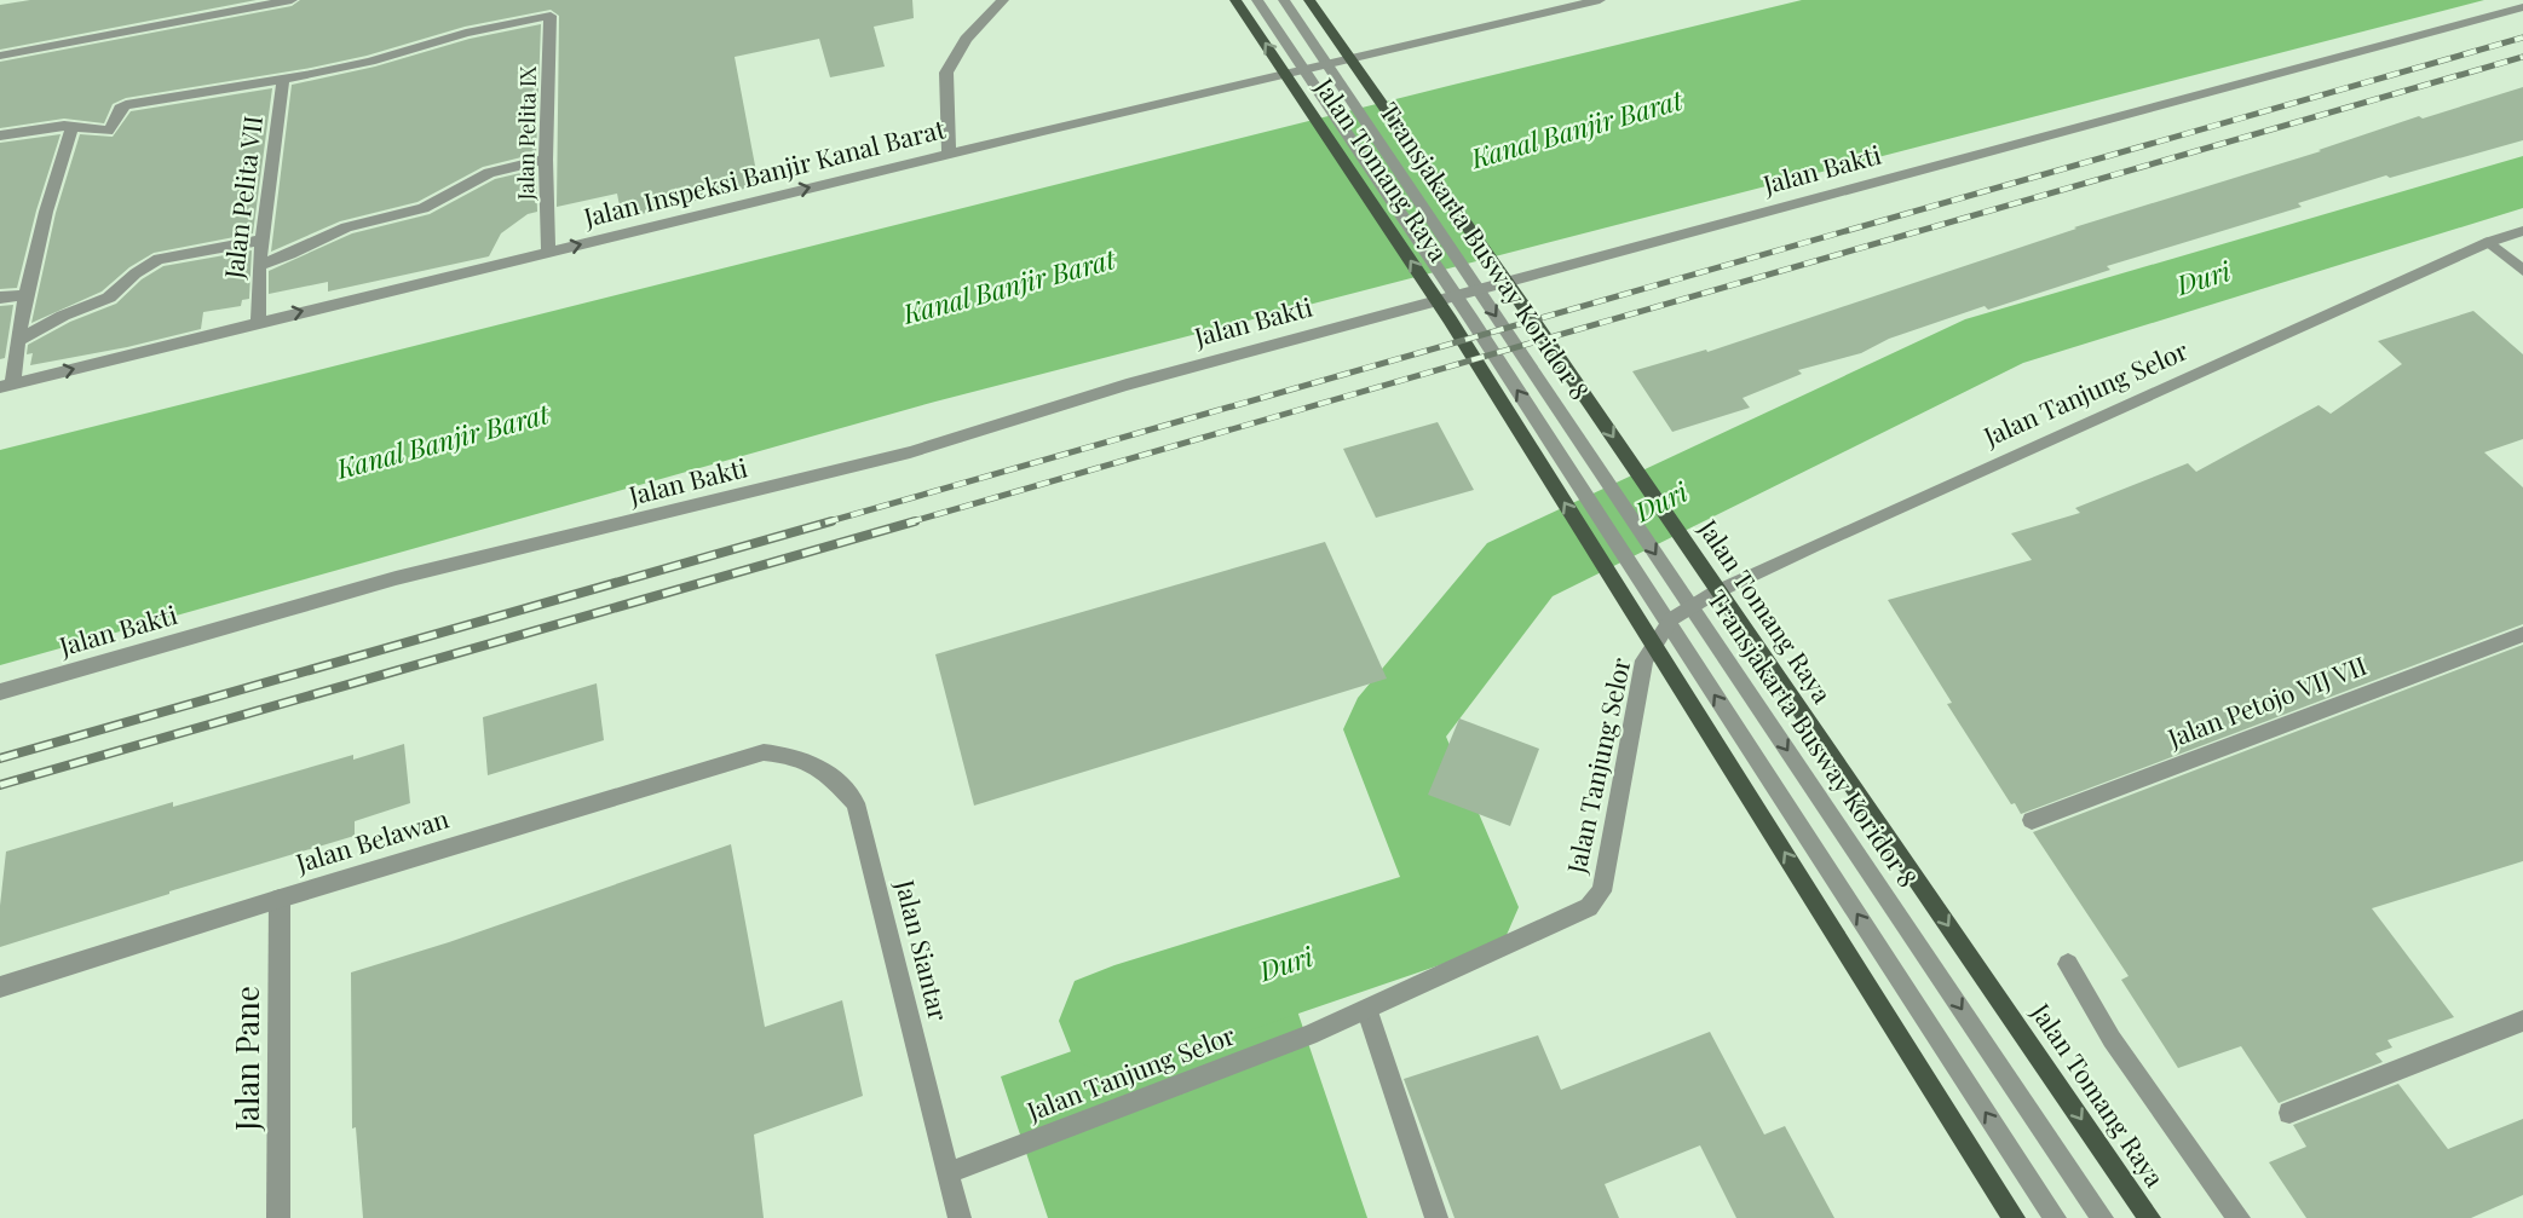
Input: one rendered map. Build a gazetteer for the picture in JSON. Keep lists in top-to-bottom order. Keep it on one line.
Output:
{"streets":{"main road":["Jalan Tomang Raya"],"street":["Jalan Pelita IX","Jalan Bakti","Jalan Inspeksi Banjir Kanal Barat","Jalan Pelita VII","Transjakarta Busway Koridor 8","Jalan Tanjung Selor","Jalan Petojo VIJ VII","Jalan Belawan","Jalan Siantar","Jalan Pane"]},"crossings":[["Jalan Pelita IX","Jalan Inspeksi Banjir Kanal Barat"],["Jalan Pelita IX","Jalan Pelita VII"],["Jalan Inspeksi Banjir Kanal Barat","Jalan Pelita VII"],["Jalan Tanjung Selor","Jalan Siantar"],["Jalan Belawan","Jalan Siantar"],["Jalan Belawan","Jalan Pane"]],"water":["Kanal Banjir Barat","Duri"]}
